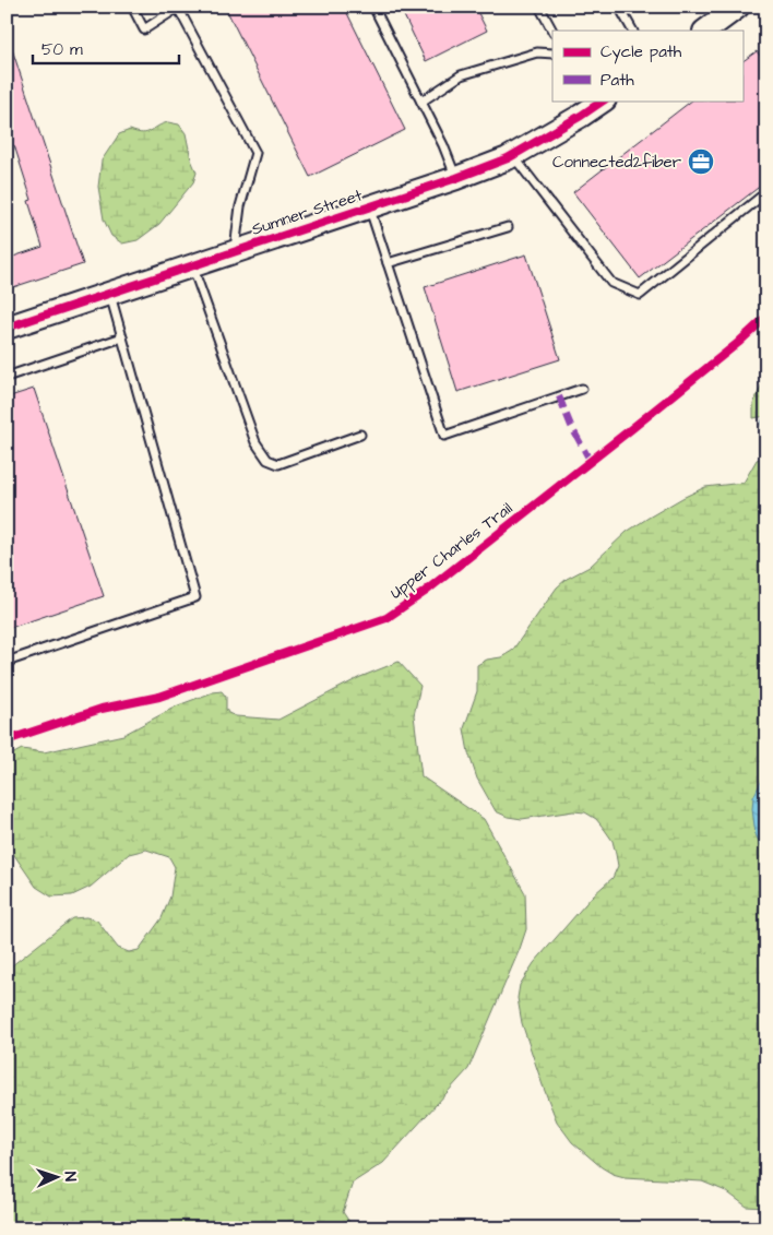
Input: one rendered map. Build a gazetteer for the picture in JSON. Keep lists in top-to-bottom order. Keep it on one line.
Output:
{"streets":{"street":["Sumner Street"],"cycle path":["Upper Charles Trail"]},"places":{"office":["Connected2fiber"]},"legend":["Cycle path","Path"],"scale_bar":"50 m","north":"right"}
